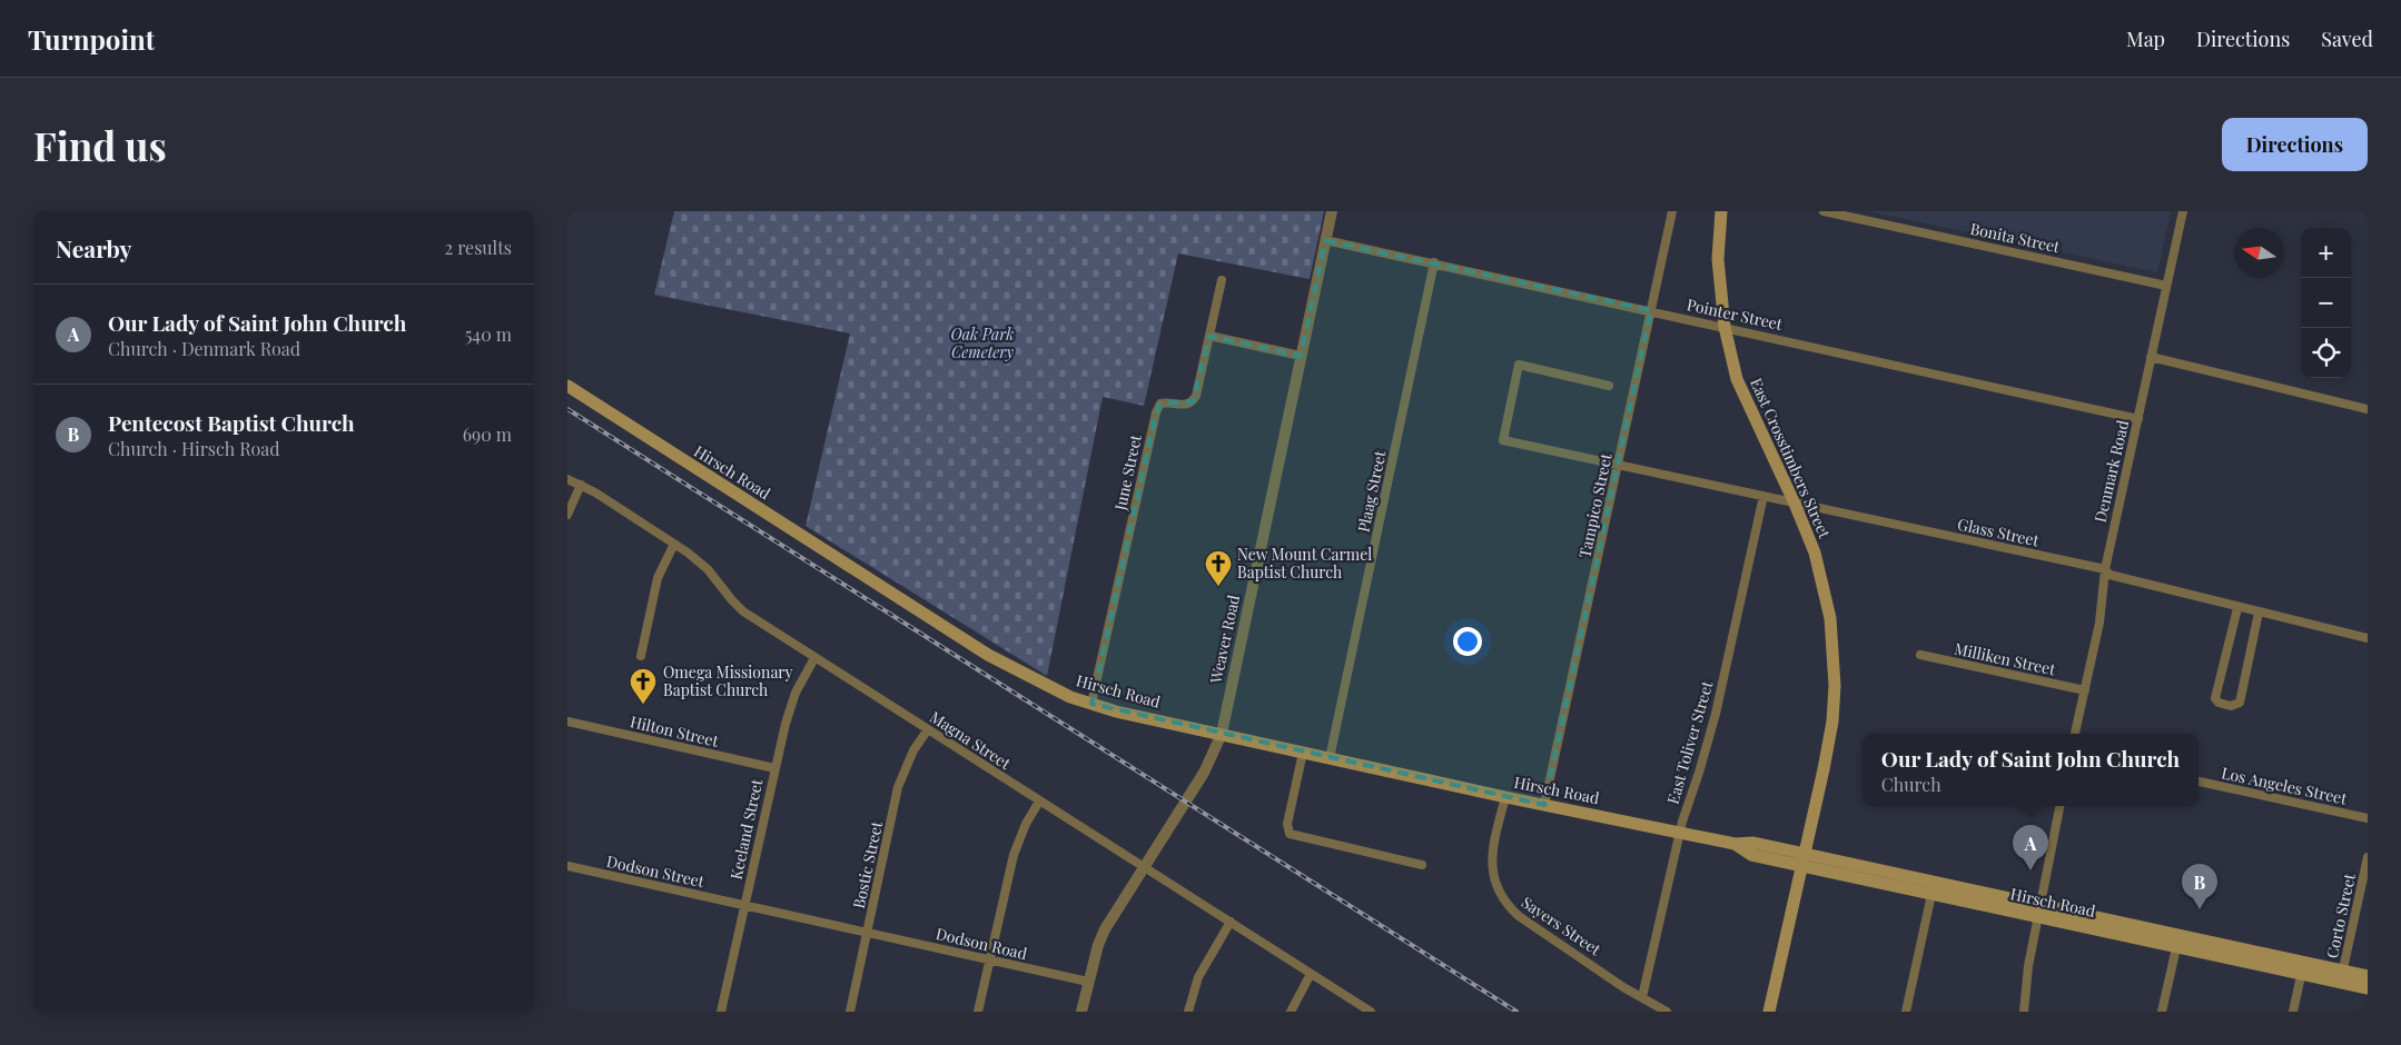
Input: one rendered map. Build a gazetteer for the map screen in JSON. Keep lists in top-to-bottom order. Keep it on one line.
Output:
{"streets":{"main road":["East Crosstimbers Street","Hirsch Road"],"street":["Bonita Street","Pointer Street","Denmark Road","June Street","Plaag Street","Tampico Street","Glass Street","Weaver Road","Milliken Street","Hilton Street","Magna Street","East Toliver Street","Los Angeles Street","Keeland Street","Bostic Street","Dodson Street","Corto Street","Sayers Street","Dodson Road"]},"crossings":[["Bonita Street","Denmark Road"],["Pointer Street","East Crosstimbers Street"],["Pointer Street","Denmark Road"],["Pointer Street","Plaag Street"],["Pointer Street","Tampico Street"],["Pointer Street","Weaver Road"],["East Crosstimbers Street","Hirsch Road"],["East Crosstimbers Street","Glass Street"],["Denmark Road","Glass Street"],["Denmark Road","Milliken Street"],["Hirsch Road","June Street"],["Hirsch Road","Plaag Street"],["Hirsch Road","Tampico Street"],["Hirsch Road","Weaver Road"],["Hirsch Road","East Toliver Street"],["Hirsch Road","Corto Street"],["Hirsch Road","Sayers Street"],["Tampico Street","Glass Street"],["Glass Street","East Toliver Street"],["Weaver Road","Magna Street"],["Weaver Road","Dodson Road"],["Hilton Street","Keeland Street"],["Magna Street","Keeland Street"],["Magna Street","Bostic Street"],["East Toliver Street","Sayers Street"],["Keeland Street","Dodson Street"],["Bostic Street","Dodson Street"],["Bostic Street","Dodson Road"],["Dodson Street","Dodson Road"]],"parks":["Oak Park Cemetery"],"places":{"church":["New Mount Carmel Baptist Church","Omega Missionary Baptist Church"]},"north":"left","page":{"header":"Turnpoint","nav":["Map","Directions","Saved"],"buttons":"Directions","title":"Find us","heading":["Nearby","2 results"],"map_buttons":["+","−"],"list":[{"mark":"A","name":"Our Lady of Saint John Church","note":"Church · Denmark Road","value":"540 m"},{"mark":"B","name":"Pentecost Baptist Church","note":"Church · Hirsch Road","value":"690 m"}],"popup":["Our Lady of Saint John Church","Church"],"pins":["A","B"]}}
